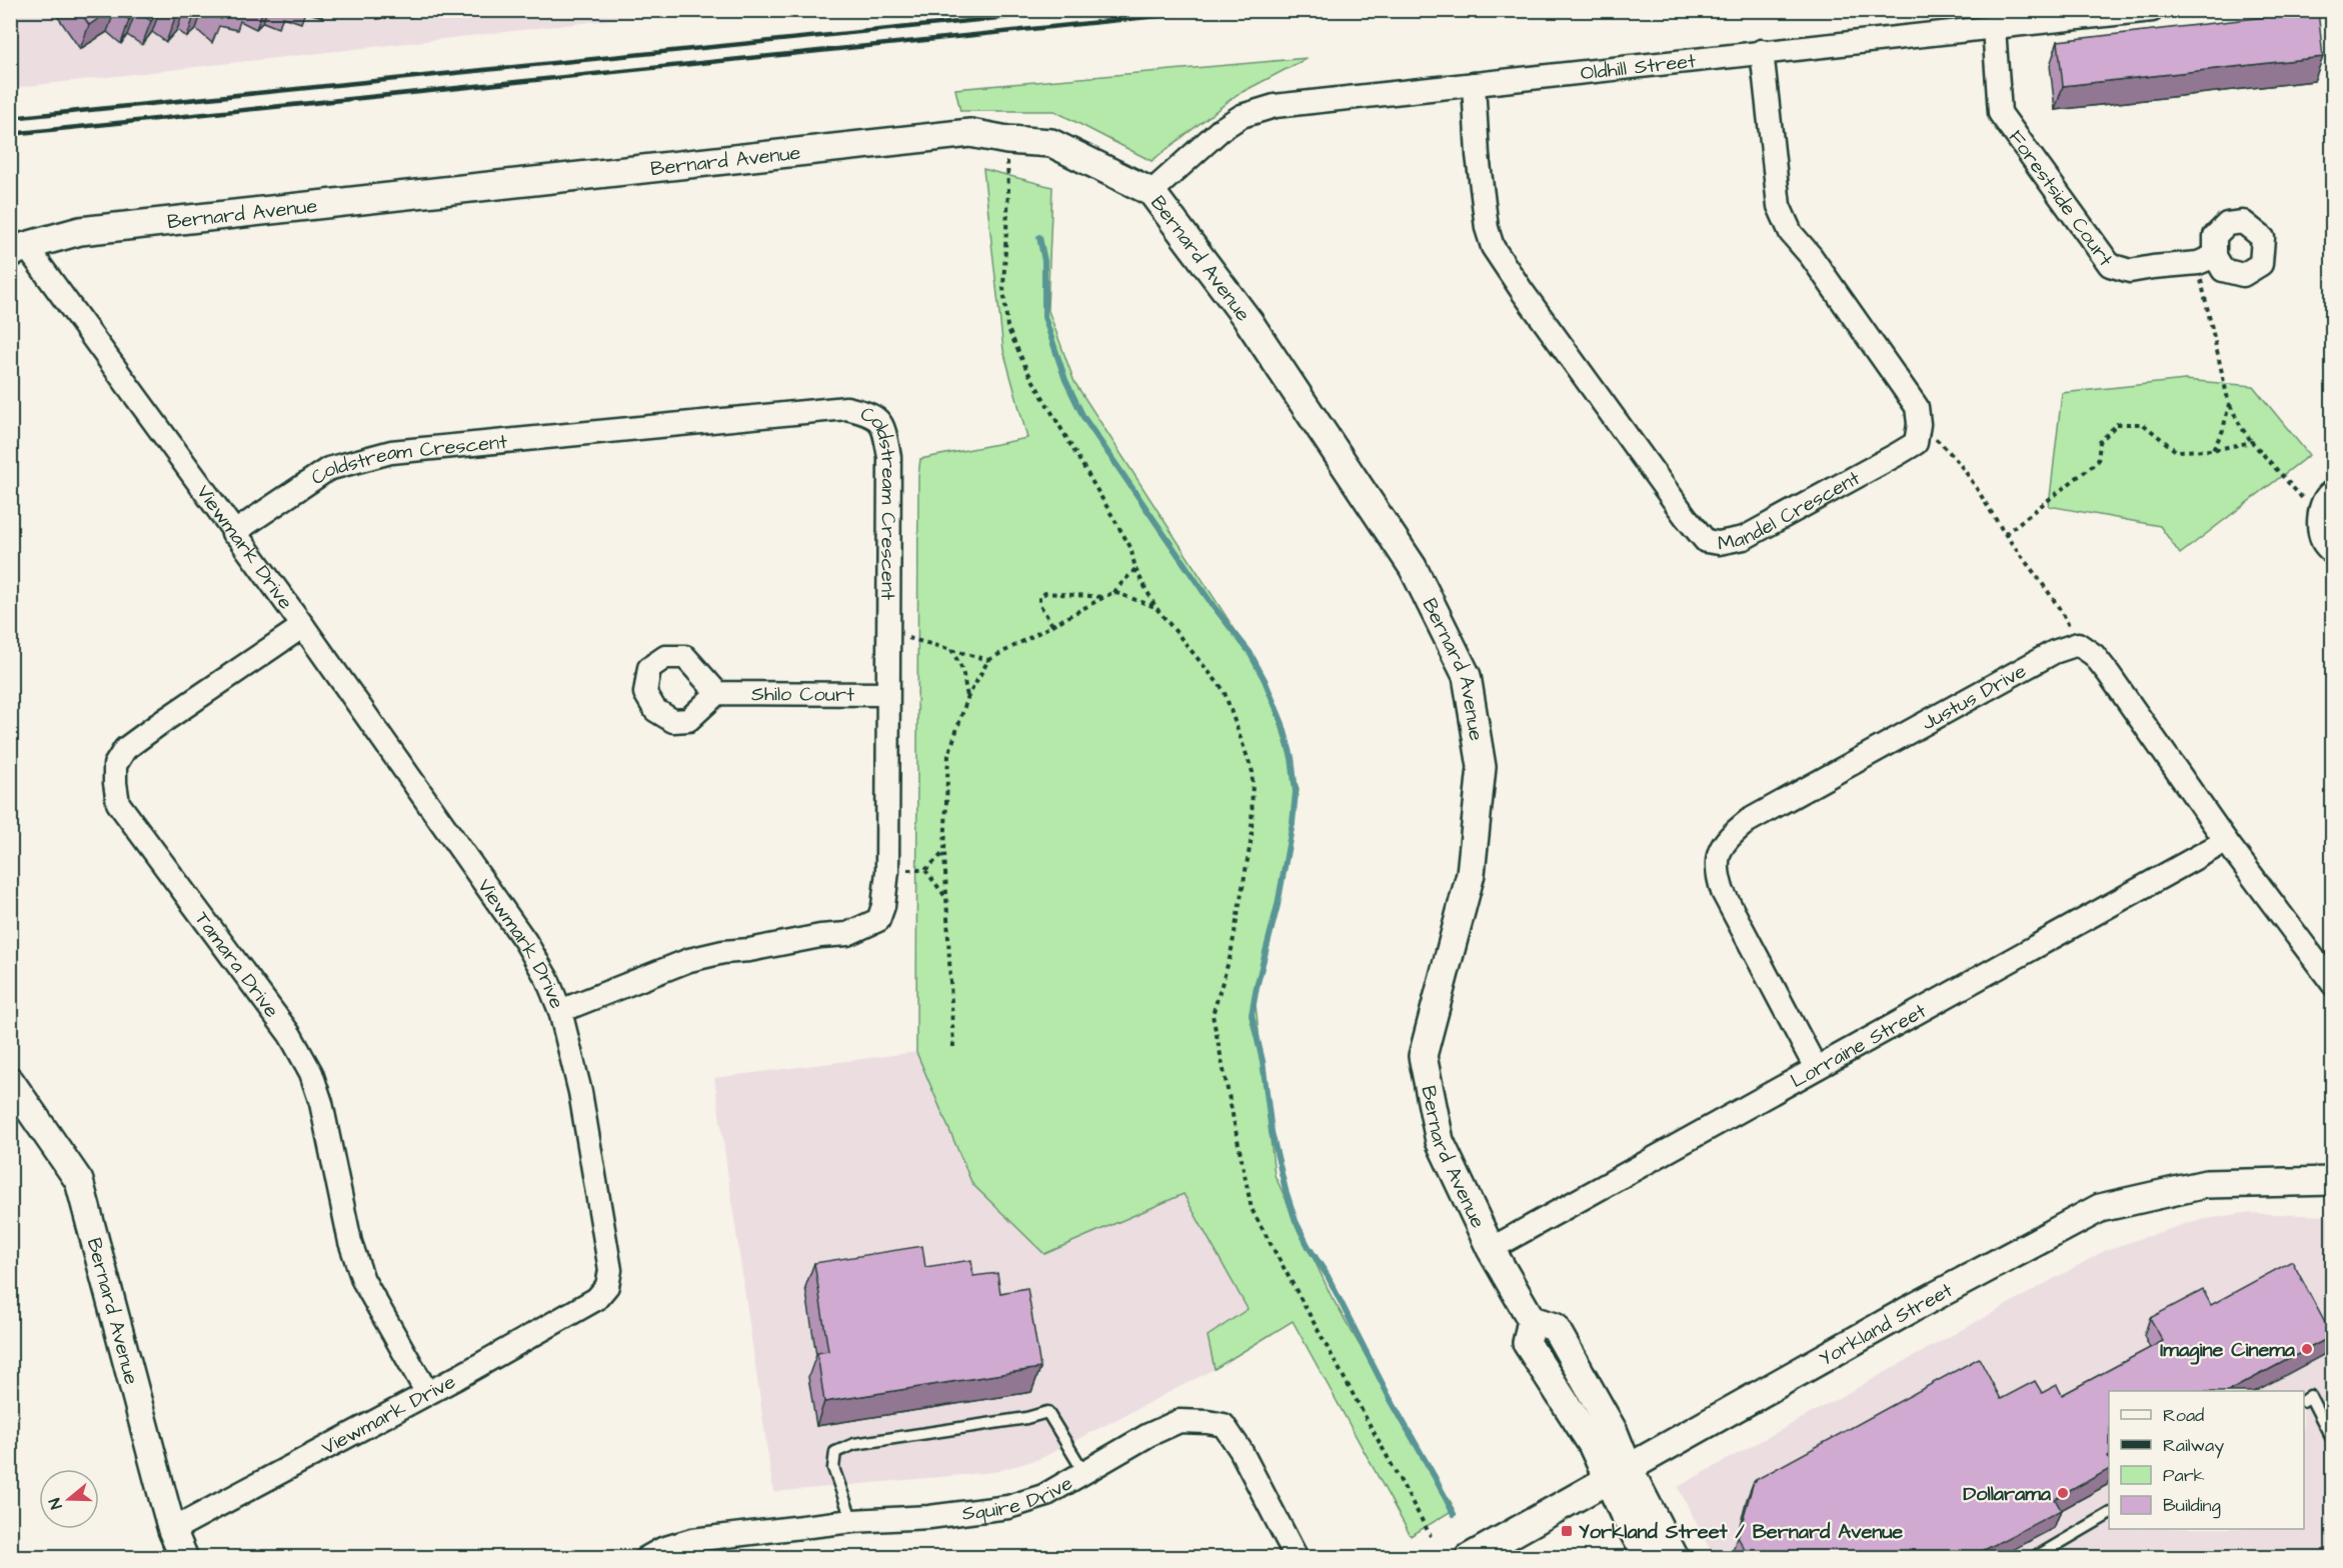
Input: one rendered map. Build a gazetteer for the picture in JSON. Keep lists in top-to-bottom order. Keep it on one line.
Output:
{"streets":{"street":["Oldhill Street","Bernard Avenue","Forestside Court","Coldstream Crescent","Mandel Crescent","Viewmark Drive","Shilo Court","Justus Drive","Tamara Drive","Lorraine Street","Yorkland Street","Squire Drive"]},"crossings":[["Oldhill Street","Bernard Avenue"],["Oldhill Street","Forestside Court"],["Oldhill Street","Mandel Crescent"],["Bernard Avenue","Viewmark Drive"],["Bernard Avenue","Lorraine Street"],["Bernard Avenue","Yorkland Street"],["Coldstream Crescent","Viewmark Drive"],["Coldstream Crescent","Shilo Court"],["Viewmark Drive","Tamara Drive"],["Justus Drive","Lorraine Street"]],"places":{"other":["Imagine Cinema","Dollarama"],"transit":["Yorkland Street / Bernard Avenue"]},"legend":["Road","Railway","Park","Building"],"north":"left"}
